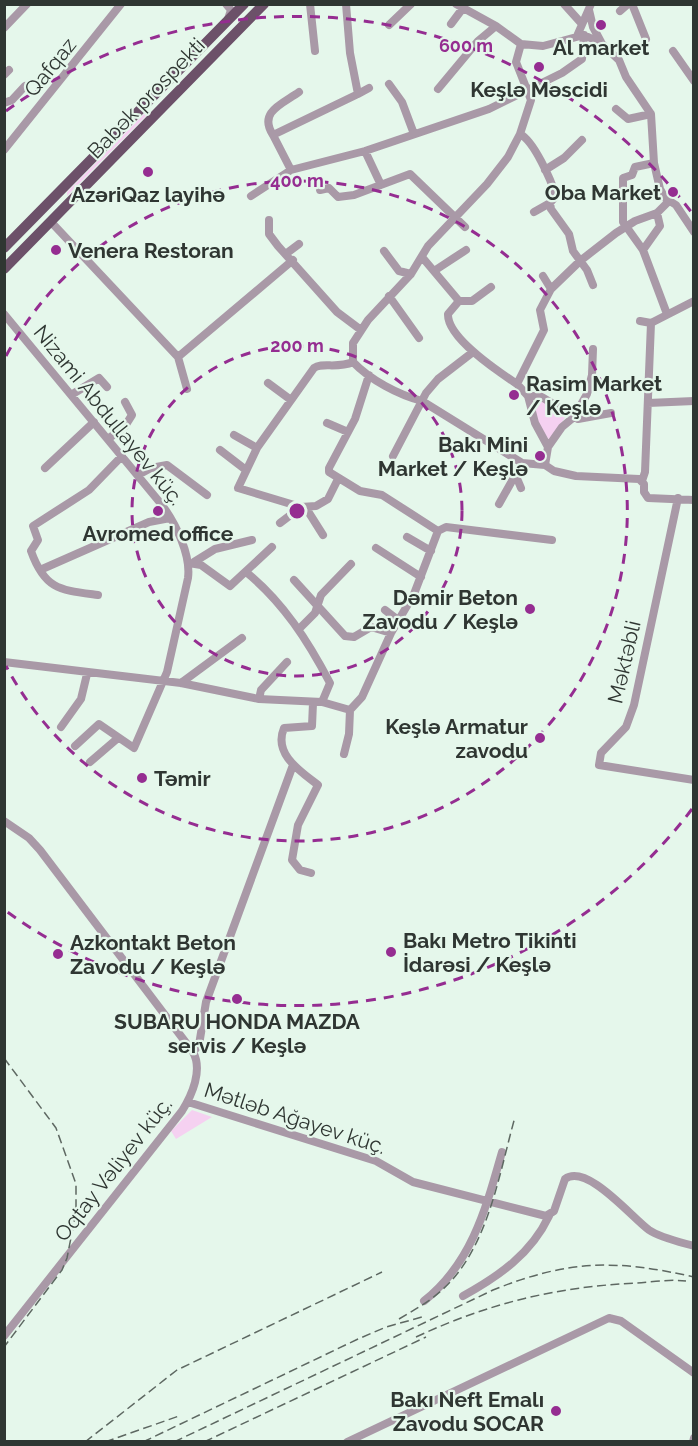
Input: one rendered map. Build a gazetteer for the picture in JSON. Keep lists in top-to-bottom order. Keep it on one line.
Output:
{"streets":{"main road":["Babək prospekti"],"street":["Qafqaz","Nizami Abdullayev küç.","Məktəbli","Mətləb Ağayev küç.","Oqtay Vəliyev küç."]},"crossings":[["Mətləb Ağayev küç.","Oqtay Vəliyev küç."]],"places":["Al market","Keşlə Məscidi","AzəriQaz layihə","Oba Market","Venera Restoran","Rasim Market / Keşlə","Bakı Mini Market / Keşlə","Avromed office","Dəmir Beton Zavodu / Keşlə","Keşlə Armatur zavodu","Təmir","Bakı Metro Tikinti İdarəsi / Keşlə","Azkontakt Beton Zavodu / Keşlə","SUBARU HONDA MAZDA servis / Keşlə","Bakı Neft Emalı Zavodu SOCAR"],"rings":["600 m","400 m","200 m"]}
